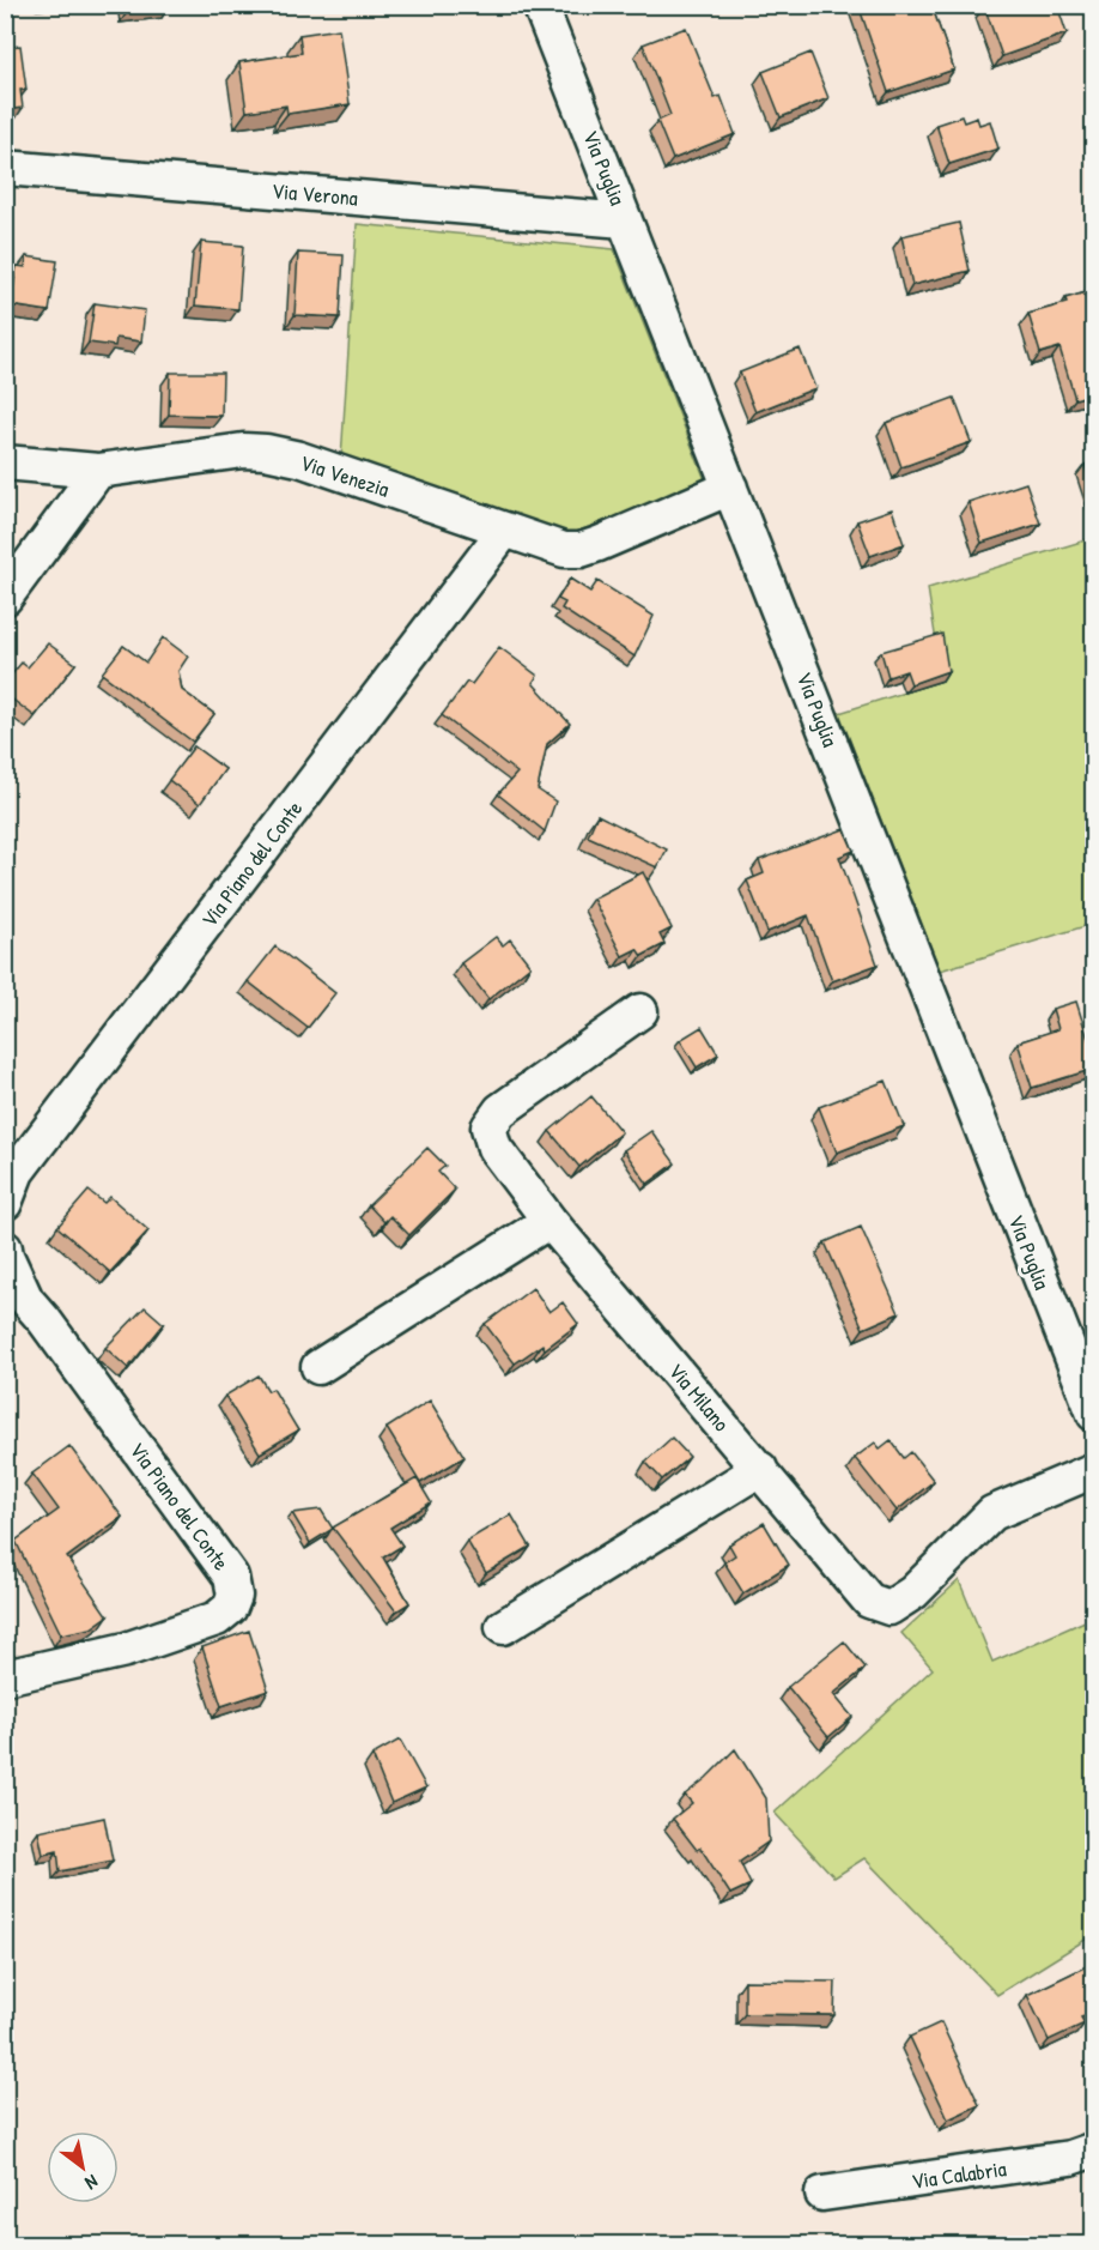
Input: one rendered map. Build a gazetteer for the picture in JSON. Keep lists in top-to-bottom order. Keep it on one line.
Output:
{"streets":{"street":["Via Puglia","Via Verona","Via Venezia","Via Piano del Conte","Via Milano","Via Calabria"]},"crossings":[["Via Puglia","Via Verona"],["Via Puglia","Via Venezia"],["Via Venezia","Via Piano del Conte"]],"north":"bottom right"}
